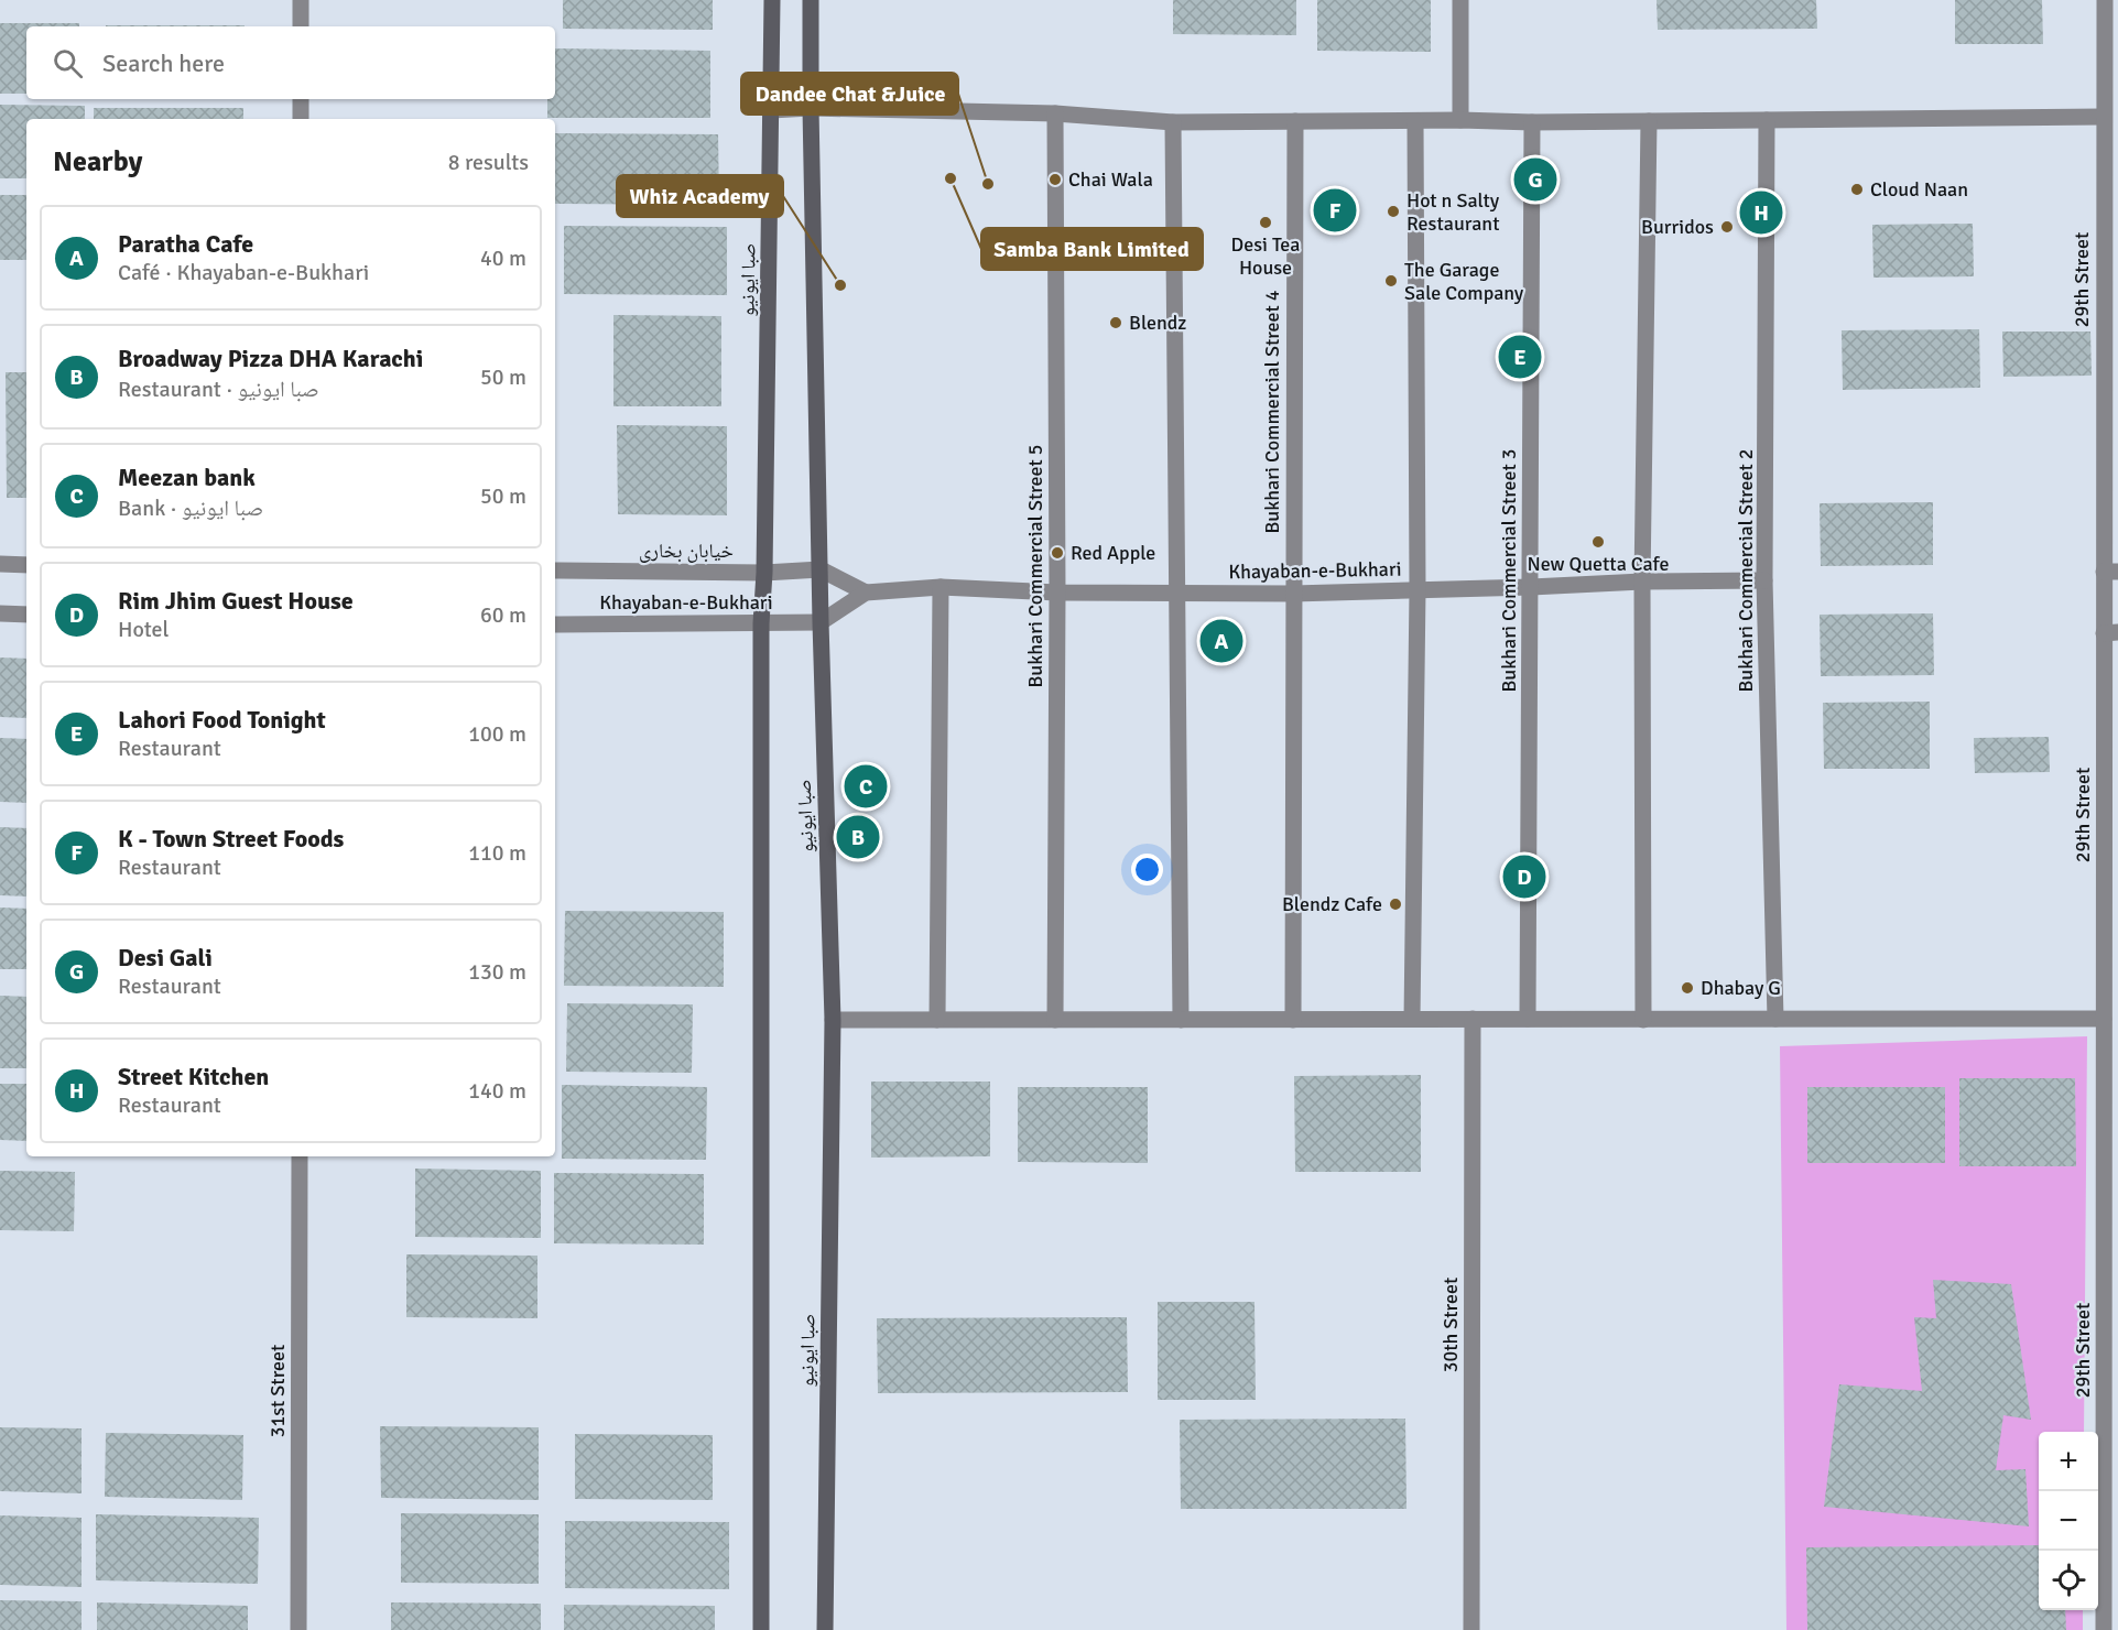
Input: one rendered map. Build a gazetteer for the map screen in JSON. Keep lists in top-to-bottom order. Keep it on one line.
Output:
{"streets":{"main road":["صبا ایونیو"],"street":["29th Street","Bukhari Commercial Street 4","خیابان بخاری","Bukhari Commercial Street 5","Khayaban-e-Bukhari","Bukhari Commercial Street 3","Bukhari Commercial Street 2","30th Street","31st Street"]},"crossings":[["صبا ایونیو","خیابان بخاری"],["صبا ایونیو","Khayaban-e-Bukhari"],["Bukhari Commercial Street 4","Khayaban-e-Bukhari"],["Bukhari Commercial Street 5","Khayaban-e-Bukhari"],["Khayaban-e-Bukhari","Bukhari Commercial Street 3"],["Khayaban-e-Bukhari","Bukhari Commercial Street 2"]],"places":["Samba Bank Limited","Chai Wala","Dandee Chat &Juice","Cloud Naan","Hot n Salty Restaurant","Desi Tea House","Burridos","The Garage Sale Company","Whiz Academy","Blendz","New Quetta Cafe","Red Apple","Blendz Cafe","Dhabay G"],"page":{"search":"Search here","heading":["Nearby","8 results"],"pins":["G","F","H","E","A","C","B","D"],"list":[{"mark":"A","name":"Paratha Cafe","note":"Café · Khayaban-e-Bukhari","value":"40 m"},{"mark":"B","name":"Broadway Pizza DHA Karachi","note":"Restaurant · صبا ایونیو","value":"50 m"},{"mark":"C","name":"Meezan bank","note":"Bank · صبا ایونیو","value":"50 m"},{"mark":"D","name":"Rim Jhim Guest House","note":"Hotel","value":"60 m"},{"mark":"E","name":"Lahori Food Tonight","note":"Restaurant","value":"100 m"},{"mark":"F","name":"K - Town Street Foods","note":"Restaurant","value":"110 m"},{"mark":"G","name":"Desi Gali","note":"Restaurant","value":"130 m"},{"mark":"H","name":"Street Kitchen","note":"Restaurant","value":"140 m"}],"map_buttons":["+","−"]}}
